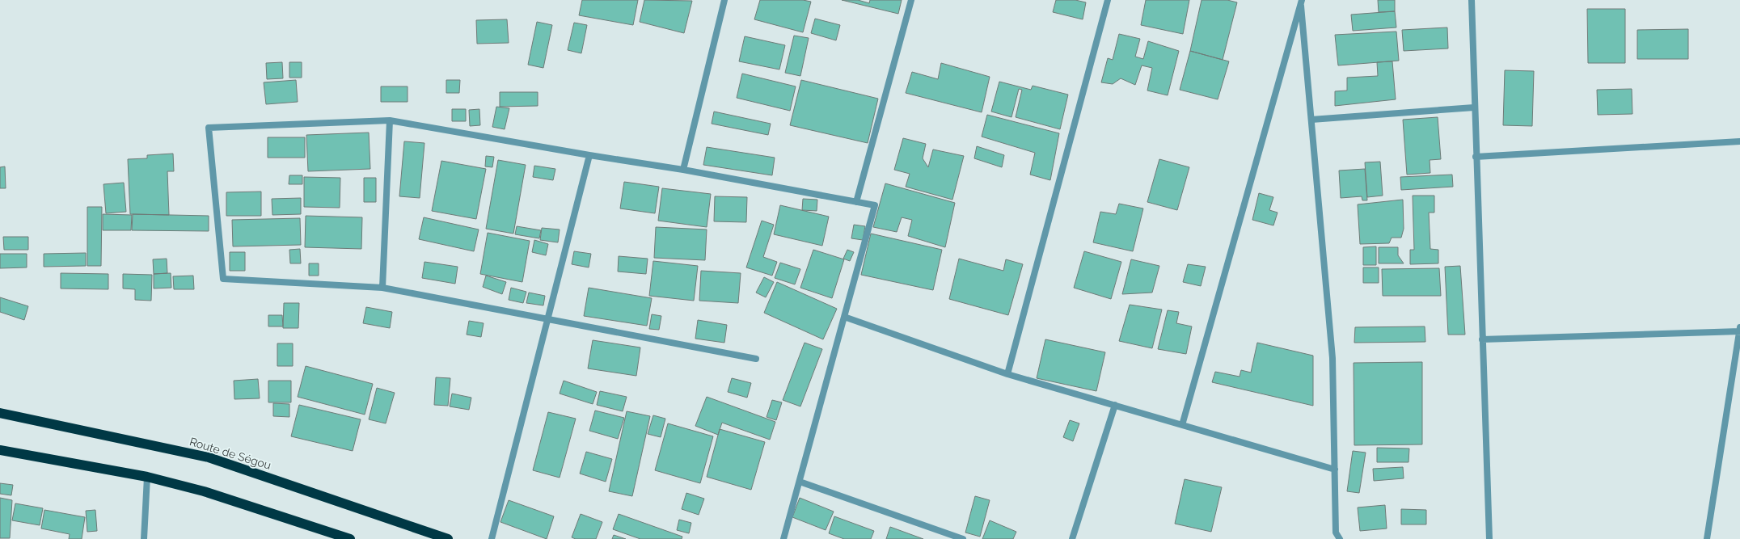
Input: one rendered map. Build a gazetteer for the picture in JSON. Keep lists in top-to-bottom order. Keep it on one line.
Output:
{"streets":{"highway":["Route de Ségou"]}}
